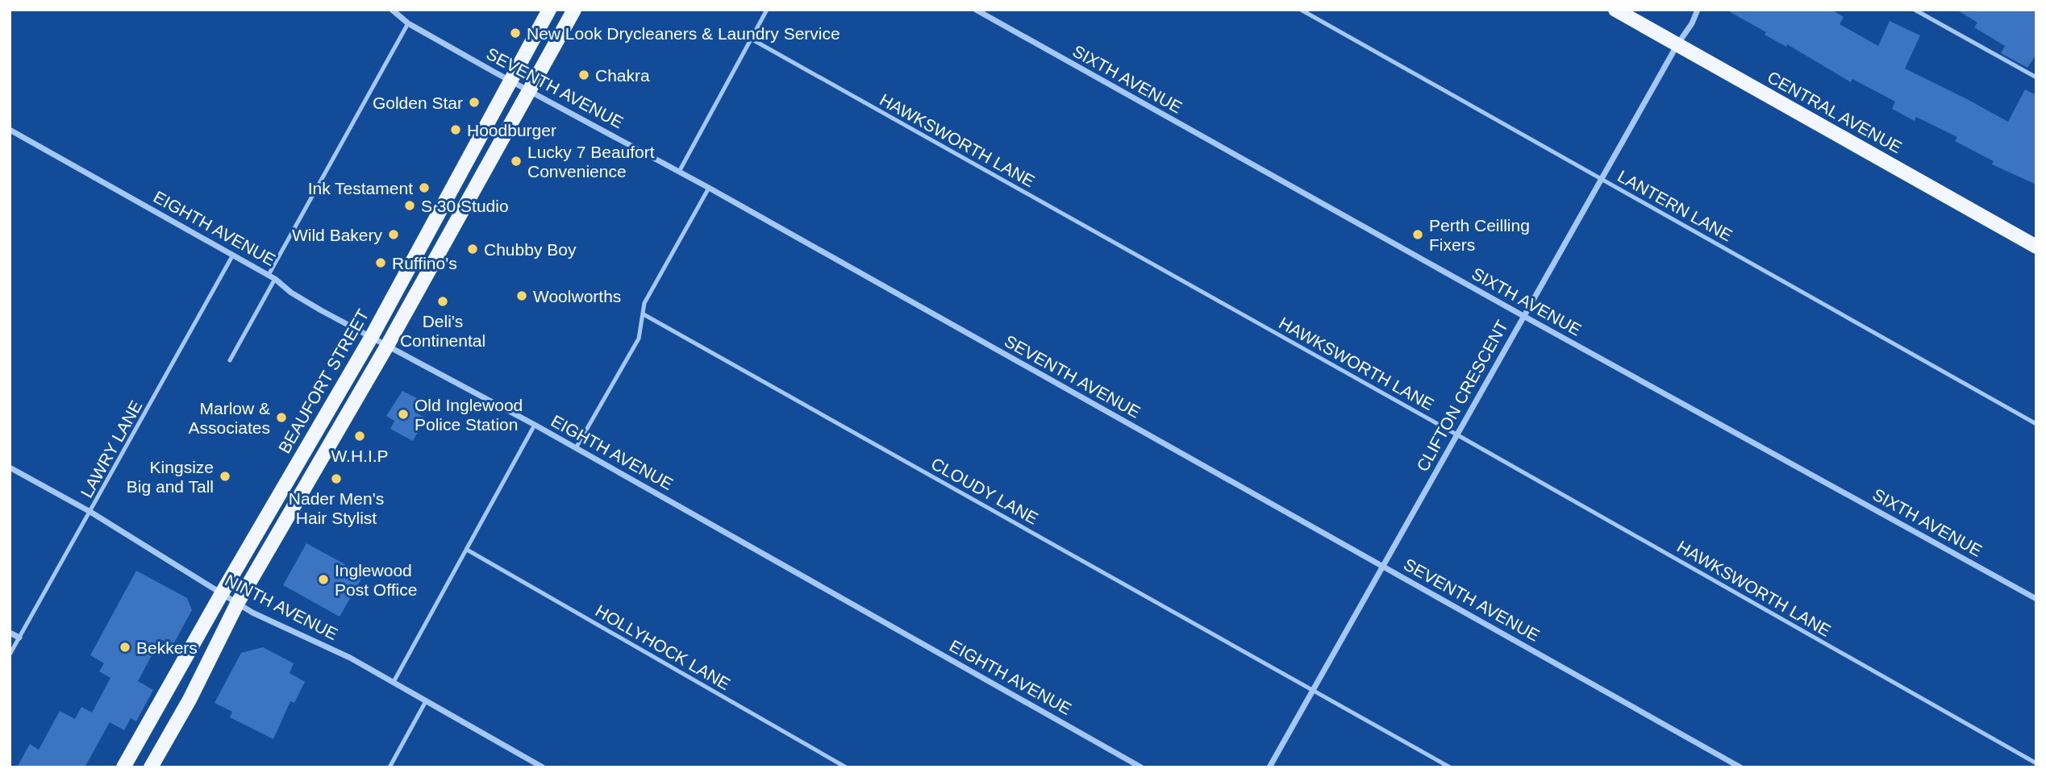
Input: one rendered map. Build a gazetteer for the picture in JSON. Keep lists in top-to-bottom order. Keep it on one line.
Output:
{"streets":{"main road":["CENTRAL AVENUE","BEAUFORT STREET"],"street":["SIXTH AVENUE","SEVENTH AVENUE","EIGHTH AVENUE","CLIFTON CRESCENT","NINTH AVENUE"],"lane":["HAWKSWORTH LANE","LANTERN LANE","LAWRY LANE","CLOUDY LANE","HOLLYHOCK LANE"]},"crossings":[["SIXTH AVENUE","CLIFTON CRESCENT"],["SEVENTH AVENUE","BEAUFORT STREET"],["SEVENTH AVENUE","CLIFTON CRESCENT"],["CENTRAL AVENUE","CLIFTON CRESCENT"],["HAWKSWORTH LANE","CLIFTON CRESCENT"],["LANTERN LANE","CLIFTON CRESCENT"],["EIGHTH AVENUE","BEAUFORT STREET"],["EIGHTH AVENUE","LAWRY LANE"],["BEAUFORT STREET","NINTH AVENUE"],["CLIFTON CRESCENT","CLOUDY LANE"],["LAWRY LANE","NINTH AVENUE"]],"places":["New Look Drycleaners & Laundry Service","Chakra","Golden Star","Hoodburger","Lucky 7 Beaufort Convenience","Ink Testament","S 30 Studio","Wild Bakery","Perth Ceilling Fixers","Chubby Boy","Ruffino's","Woolworths","Deli's Continental","Old Inglewood Police Station","Marlow & Associates","W.H.I.P","Kingsize Big and Tall","Nader Men's Hair Stylist","Inglewood Post Office","Bekkers"]}
